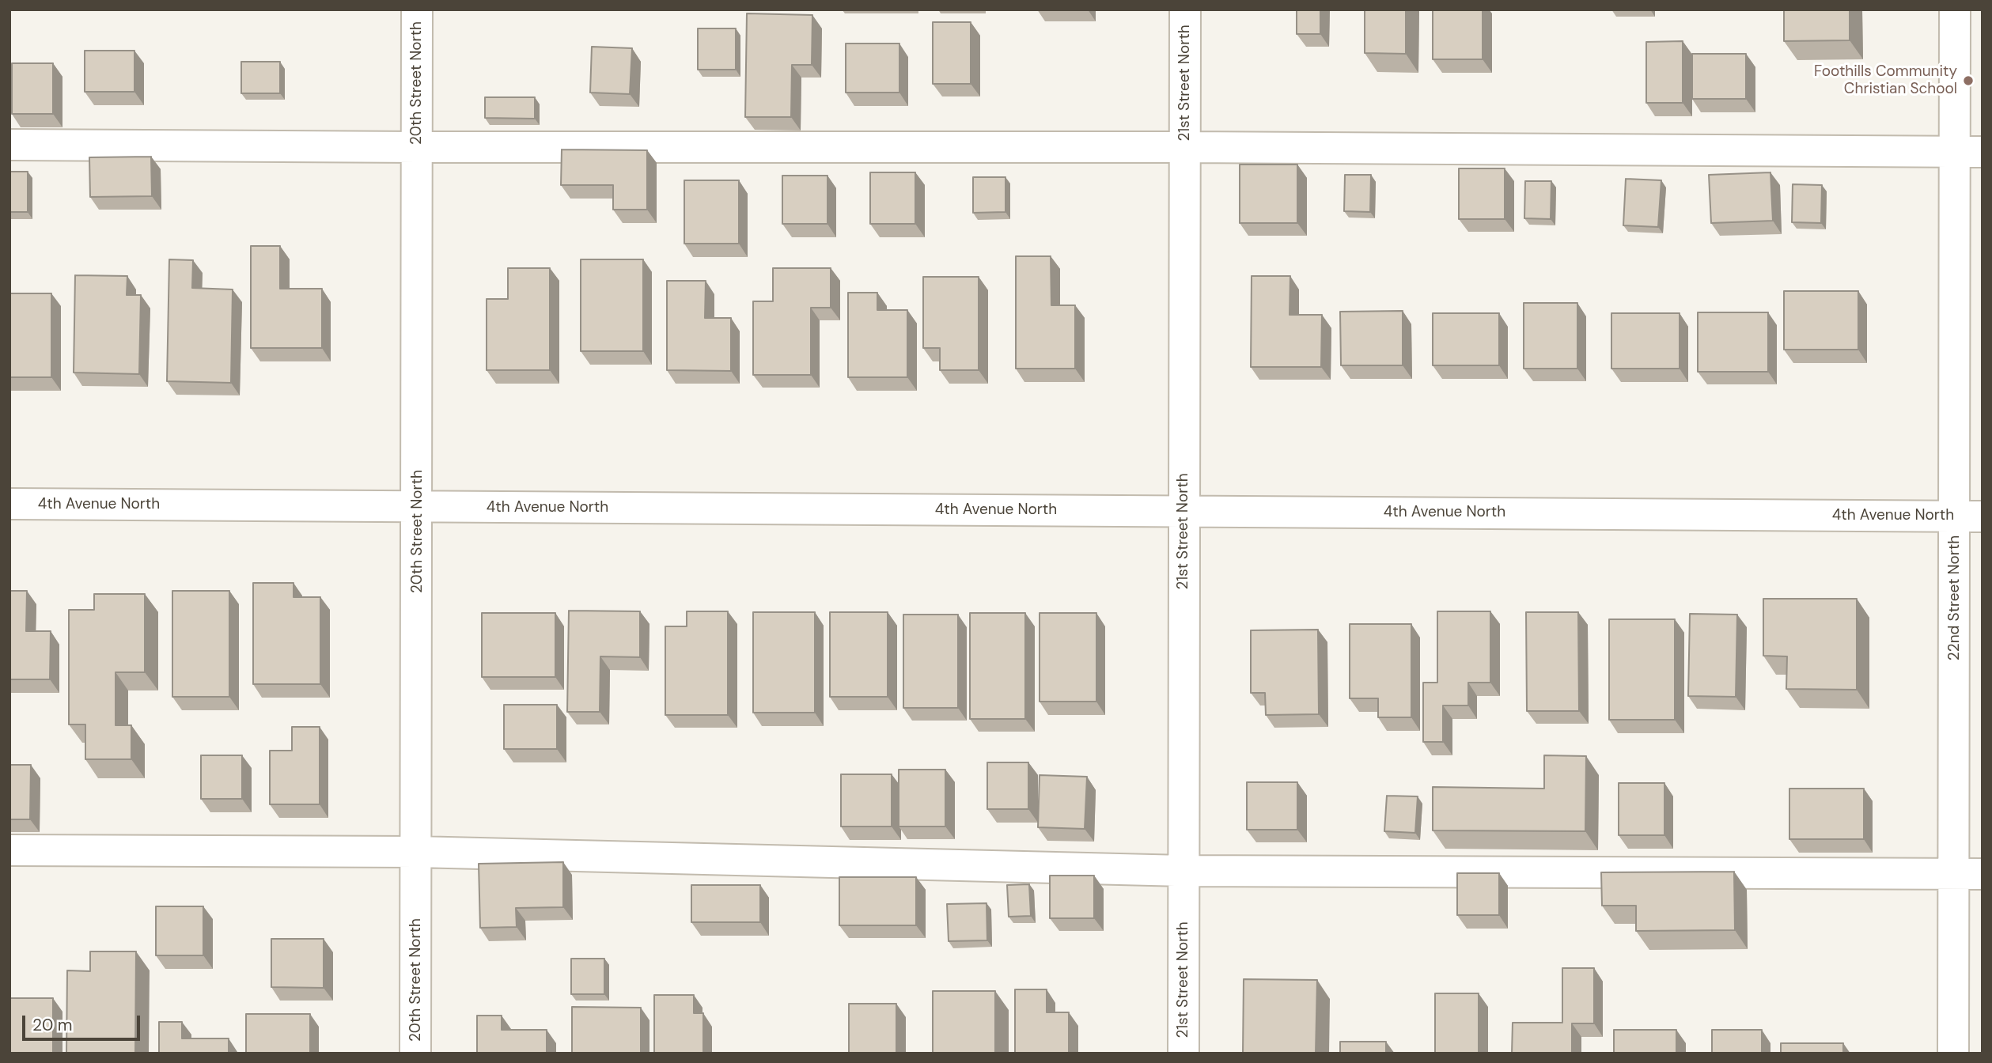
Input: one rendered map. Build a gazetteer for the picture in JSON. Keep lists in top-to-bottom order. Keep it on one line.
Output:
{"streets":{"street":["20th Street North","21st Street North","4th Avenue North","22nd Street North"]},"crossings":[["20th Street North","4th Avenue North"],["21st Street North","4th Avenue North"],["4th Avenue North","22nd Street North"]],"places":["Foothills Community Christian School"],"scale_bar":"20 m"}
